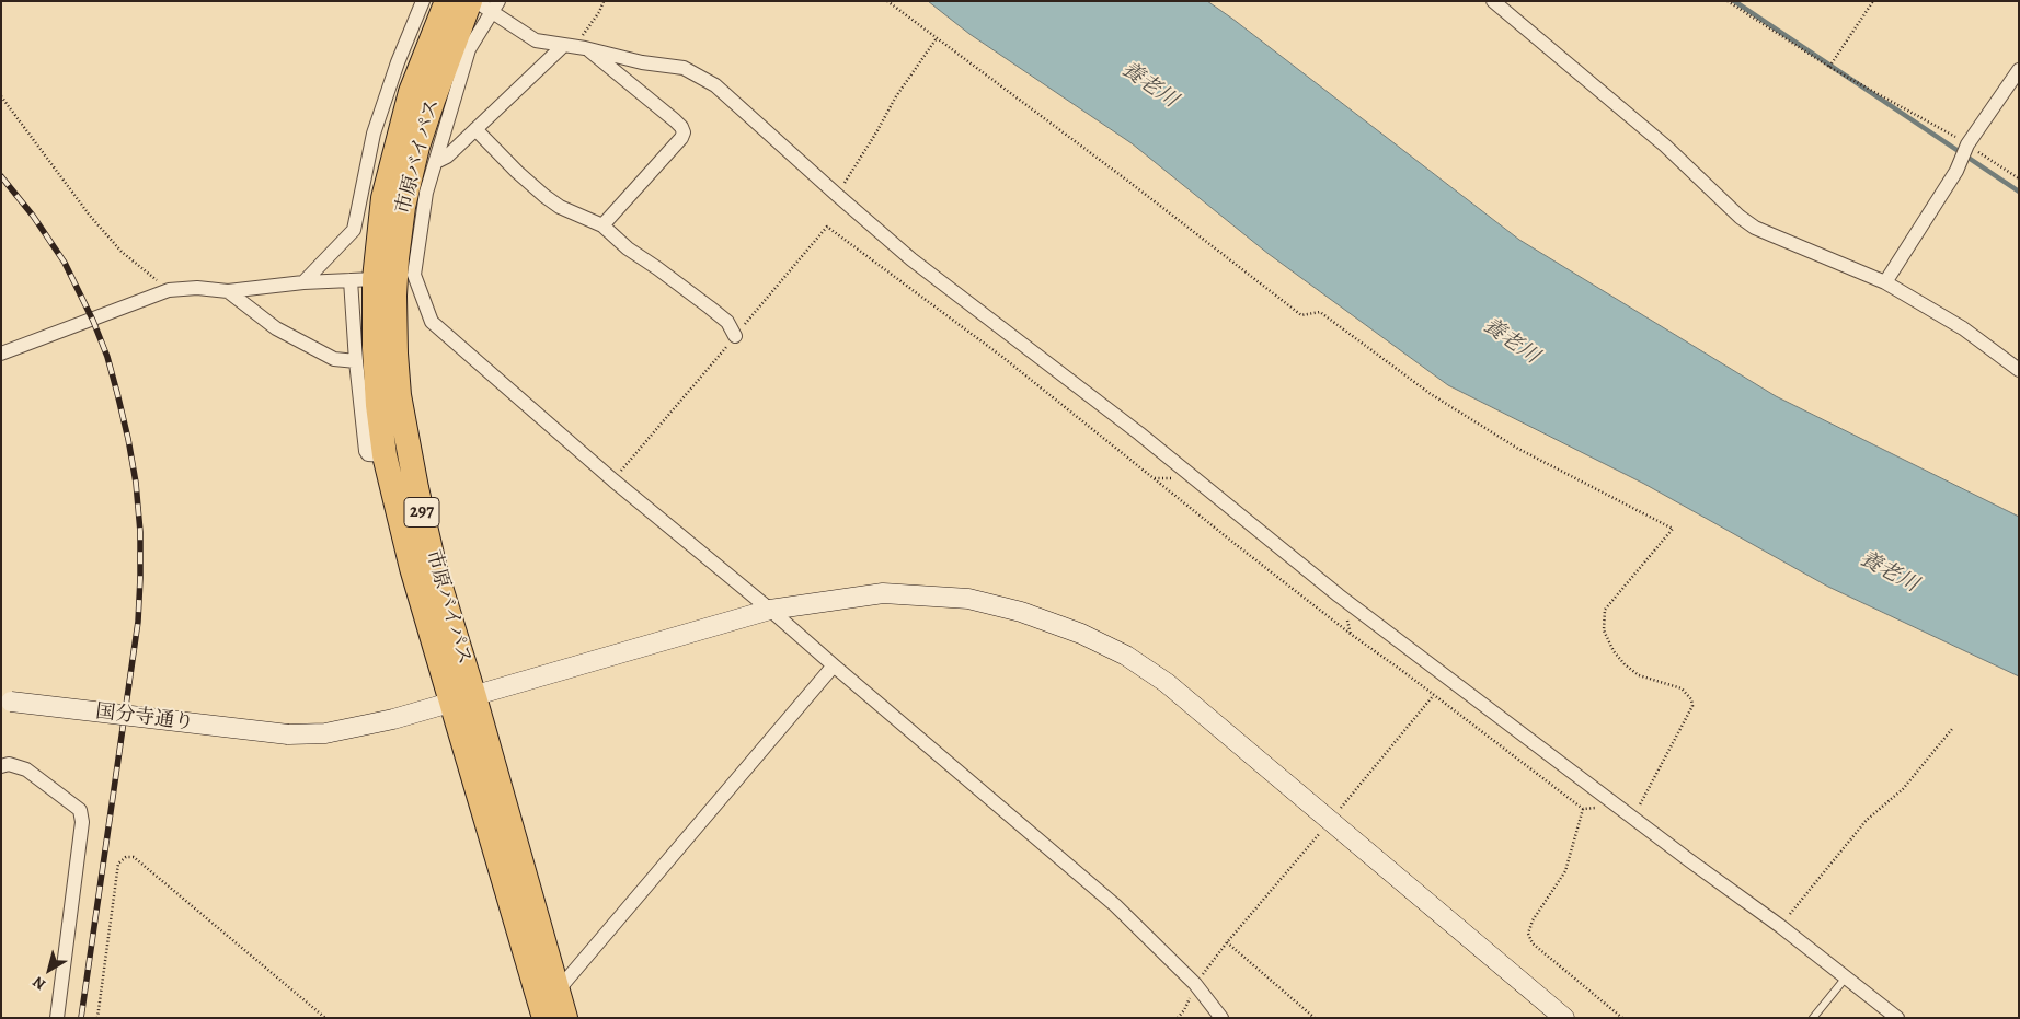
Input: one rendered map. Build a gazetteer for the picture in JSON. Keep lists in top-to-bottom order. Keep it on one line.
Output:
{"streets":{"highway":["市原バイパス","297"],"street":["国分寺通り"]},"crossings":[["市原バイパス","国分寺通り"]],"water":["養老川"],"north":"bottom left"}
